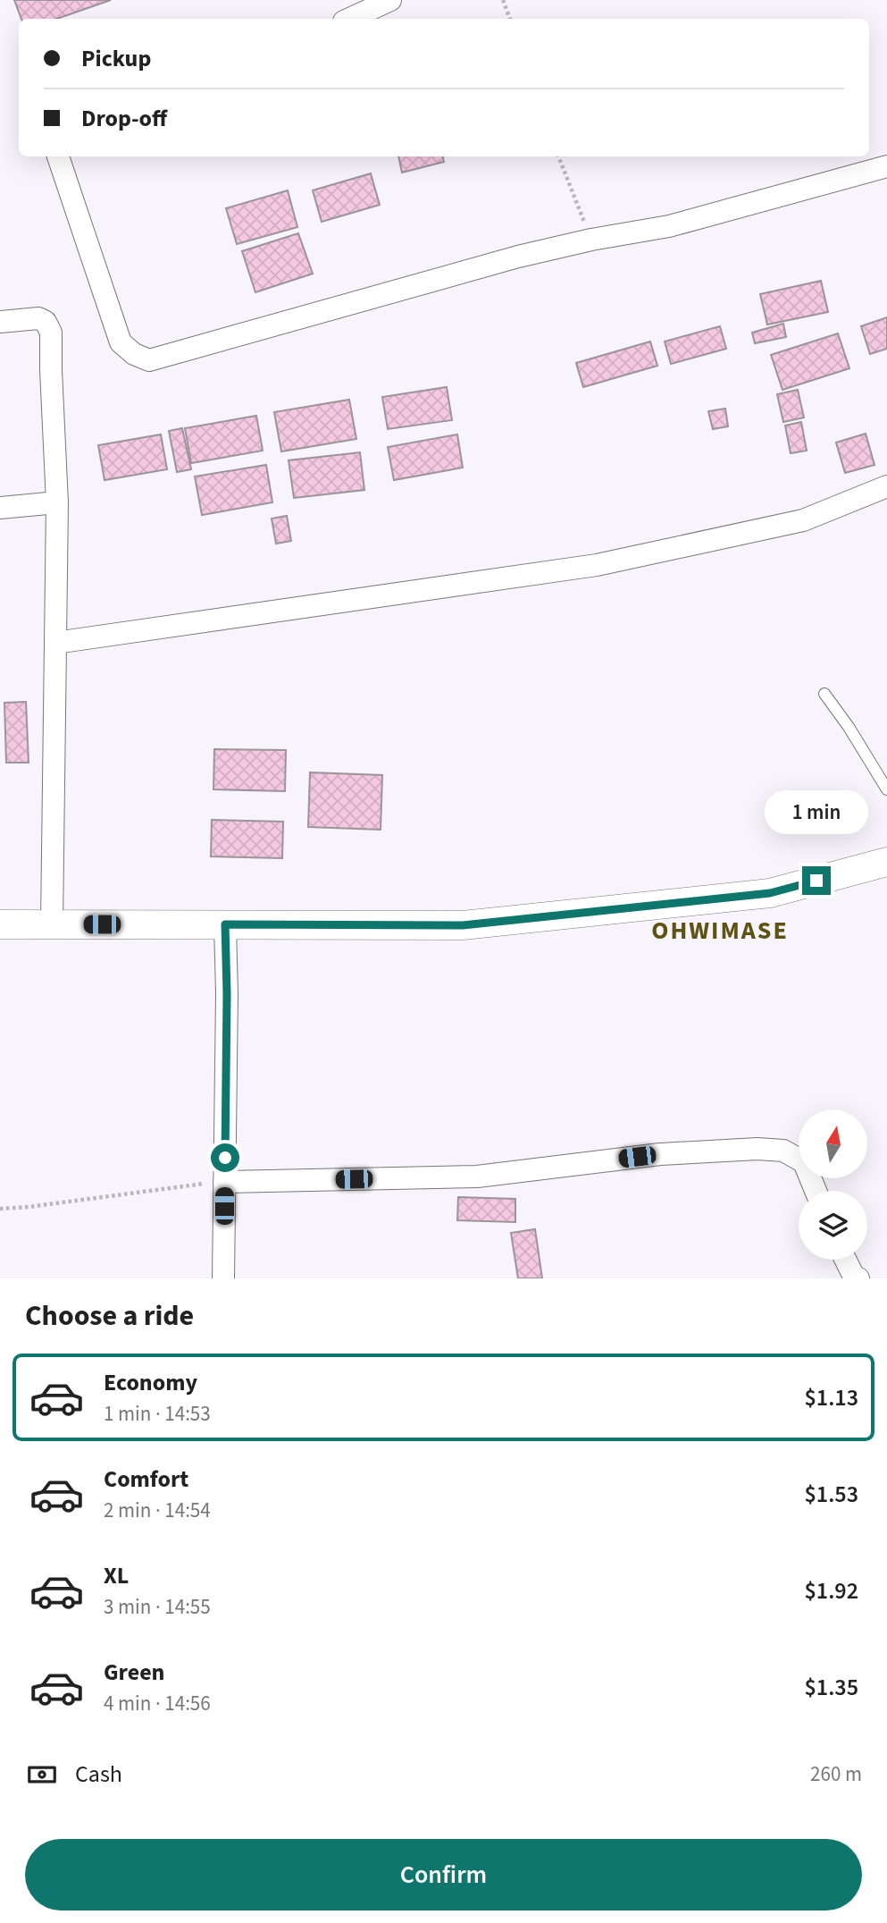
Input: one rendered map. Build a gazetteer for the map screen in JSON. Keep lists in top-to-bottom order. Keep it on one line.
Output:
{"districts":["OHWIMASE"],"north":"top","page":{"banner":["Pickup","Drop-off"],"bubble":"1 min","heading":"Choose a ride","list":[{"name":"Economy","note":"1 min · 14:53","value":"$1.13"},{"name":"Comfort","note":"2 min · 14:54","value":"$1.53"},{"name":"XL","note":"3 min · 14:55","value":"$1.92"},{"name":"Green","note":"4 min · 14:56","value":"$1.35"}],"pay":["Cash","260 m"],"buttons":"Confirm"}}
